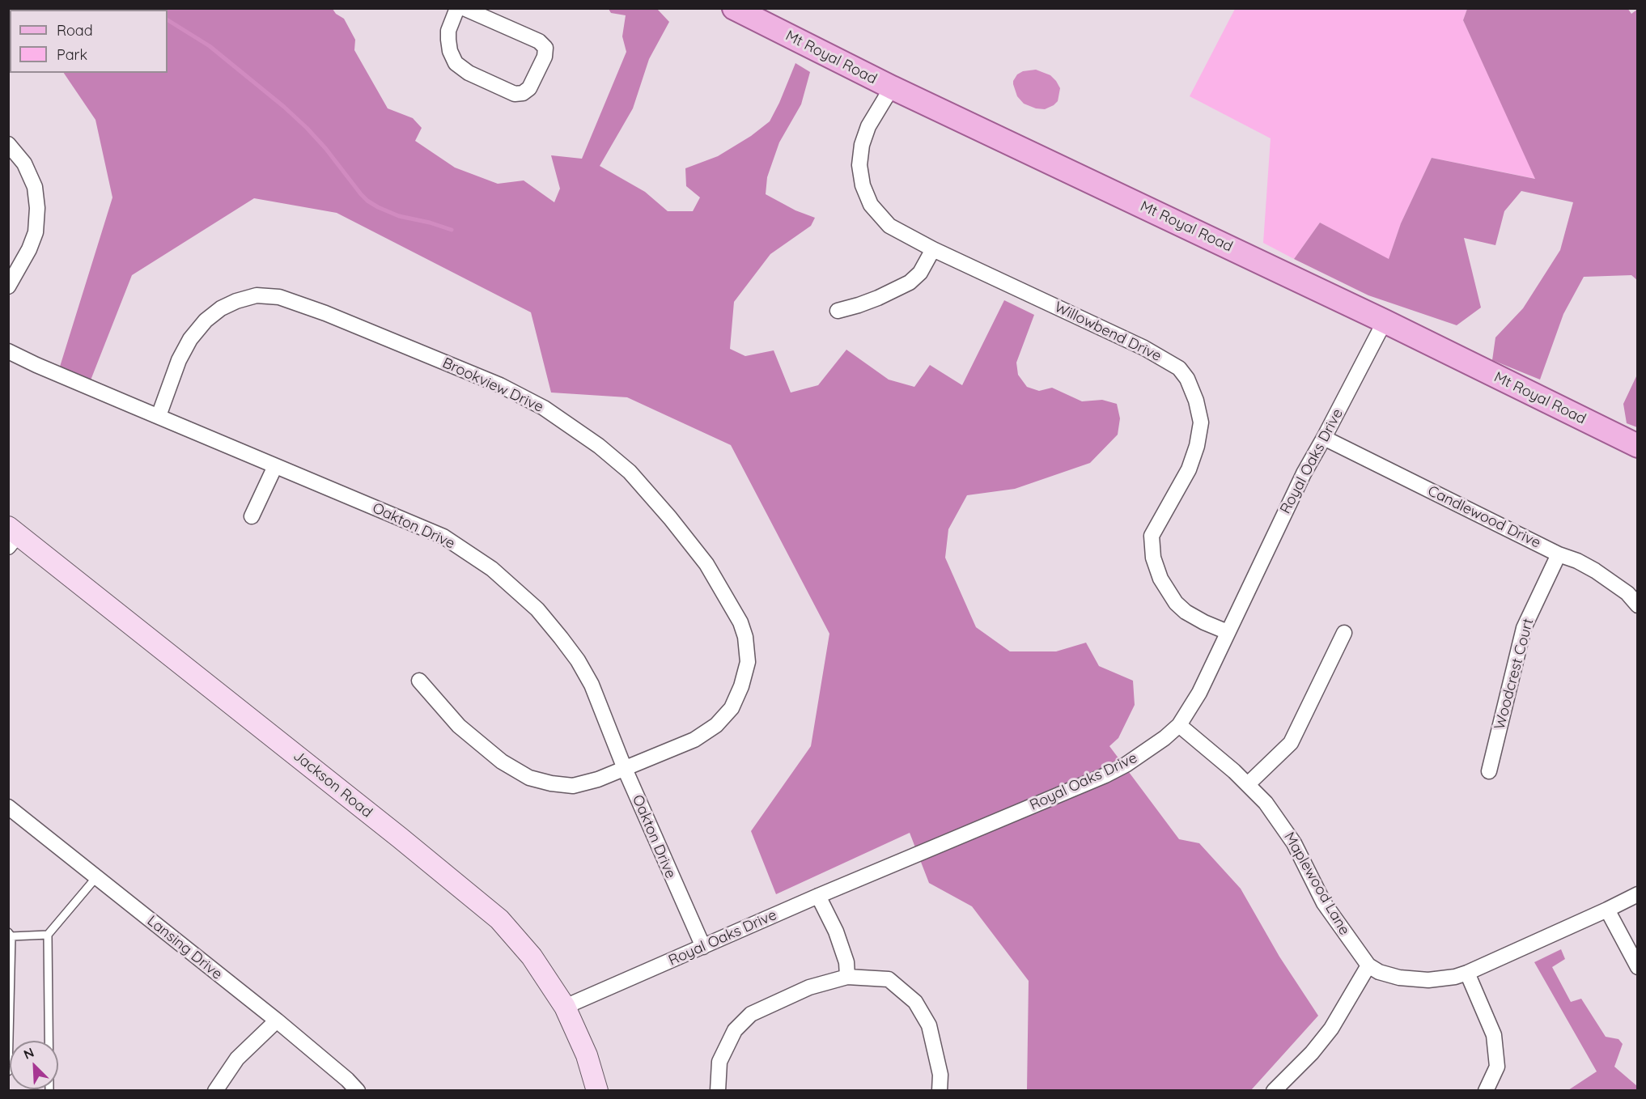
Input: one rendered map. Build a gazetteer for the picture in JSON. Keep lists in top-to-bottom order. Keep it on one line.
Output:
{"streets":{"main road":["Mt Royal Road"],"street":["Willowbend Drive","Brookview Drive","Royal Oaks Drive","Candlewood Drive","Oakton Drive","Woodcrest Court","Jackson Road","Maplewood Lane","Lansing Drive"]},"crossings":[["Mt Royal Road","Willowbend Drive"],["Mt Royal Road","Royal Oaks Drive"],["Willowbend Drive","Royal Oaks Drive"],["Brookview Drive","Oakton Drive"],["Royal Oaks Drive","Candlewood Drive"],["Royal Oaks Drive","Oakton Drive"],["Royal Oaks Drive","Jackson Road"],["Royal Oaks Drive","Maplewood Lane"],["Candlewood Drive","Woodcrest Court"]],"legend":["Road","Park"],"north":"top left"}
